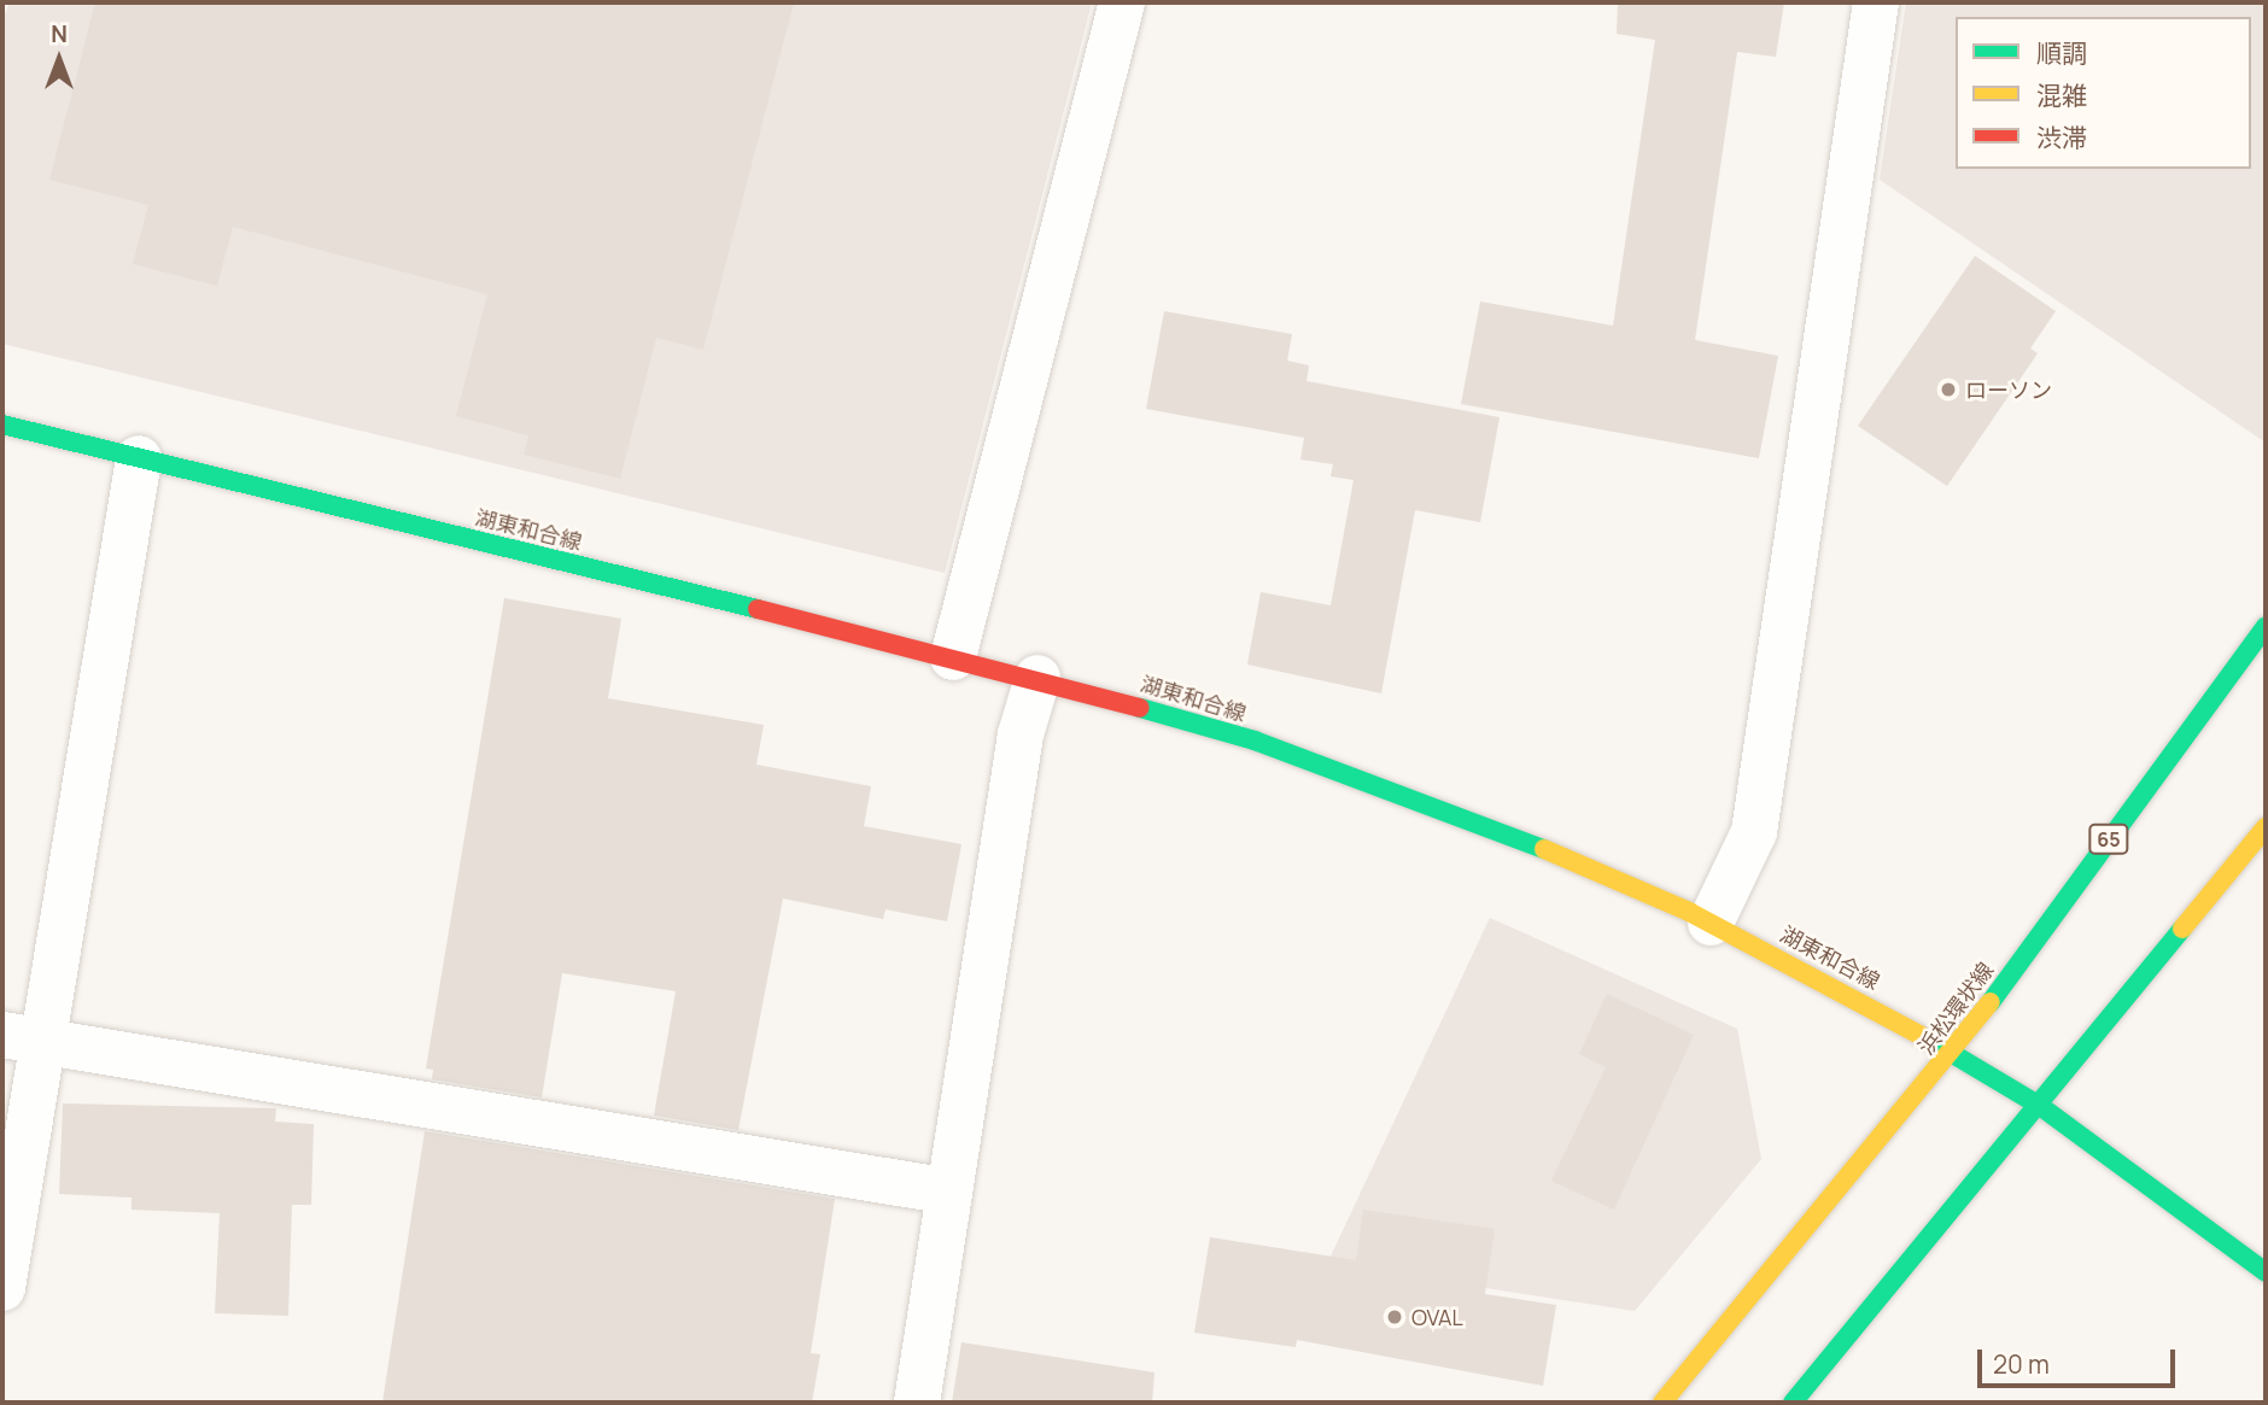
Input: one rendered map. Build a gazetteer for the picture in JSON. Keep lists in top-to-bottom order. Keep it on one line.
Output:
{"streets":{"main road":["湖東和合線","65","浜松環状線"]},"crossings":[["湖東和合線","浜松環状線"]],"places":["ローソン","OVAL"],"legend":["順調","混雑","渋滞"],"scale_bar":"20 m","north":"top"}
